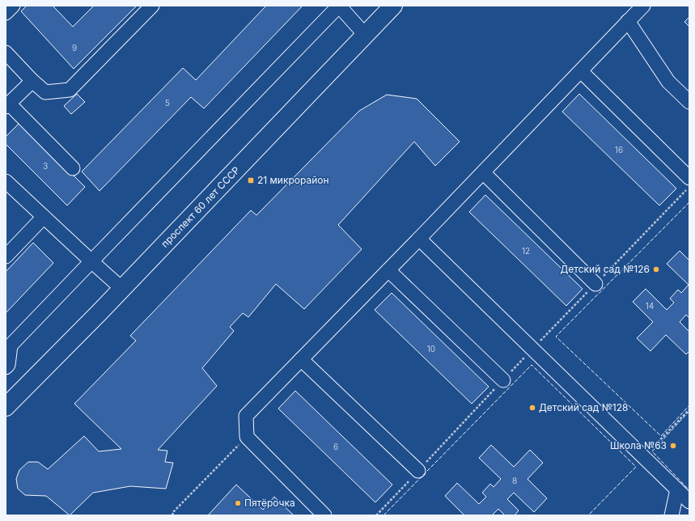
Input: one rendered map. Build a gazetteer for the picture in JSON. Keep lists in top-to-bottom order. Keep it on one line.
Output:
{"streets":{"main road":["проспект 60 лет СССР"]},"places":{"transit":["21 микрорайон"],"other":["Детский сад №126","Детский сад №128","Школа №63","Пятёрочка"]},"house_numbers":["9","5","16","3","12","14","10","6","8"]}
